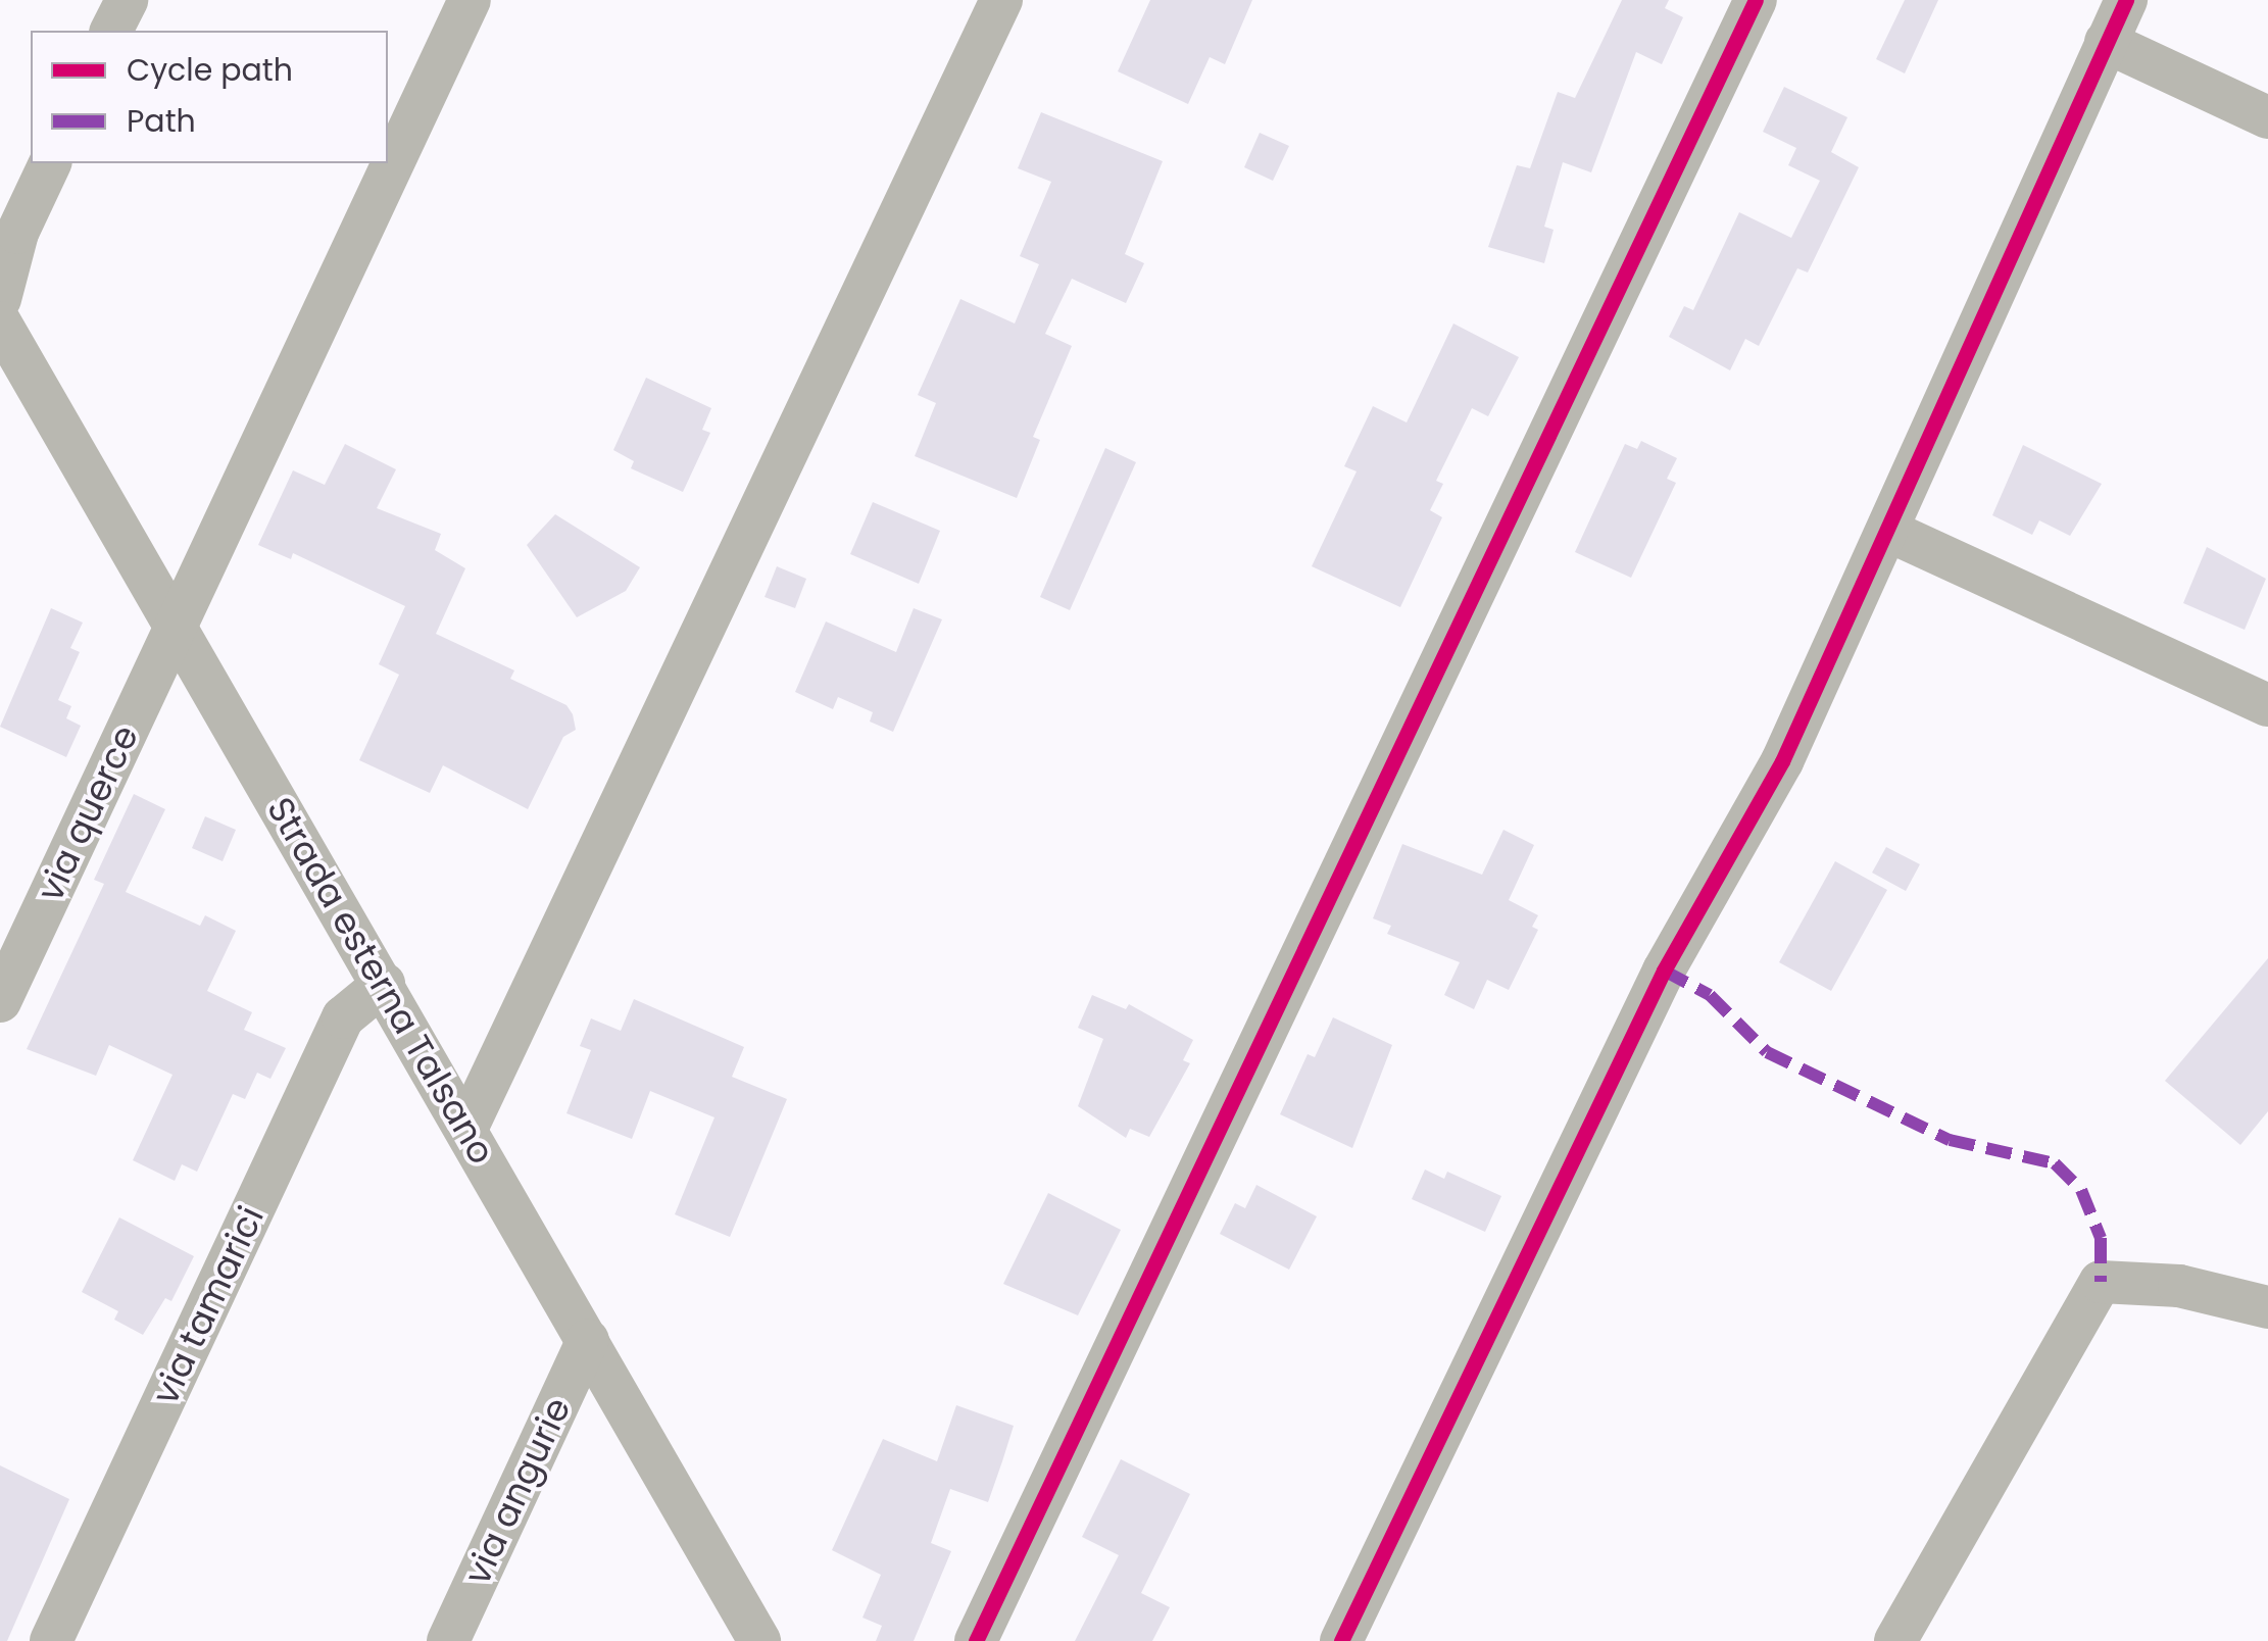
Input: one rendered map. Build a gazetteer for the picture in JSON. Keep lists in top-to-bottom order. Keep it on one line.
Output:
{"streets":{"street":["via querce","Strada esterna Talsano","via tamarici","via angurie"]},"crossings":[["via querce","Strada esterna Talsano"],["Strada esterna Talsano","via tamarici"],["Strada esterna Talsano","via angurie"]],"legend":["Cycle path","Path"]}
